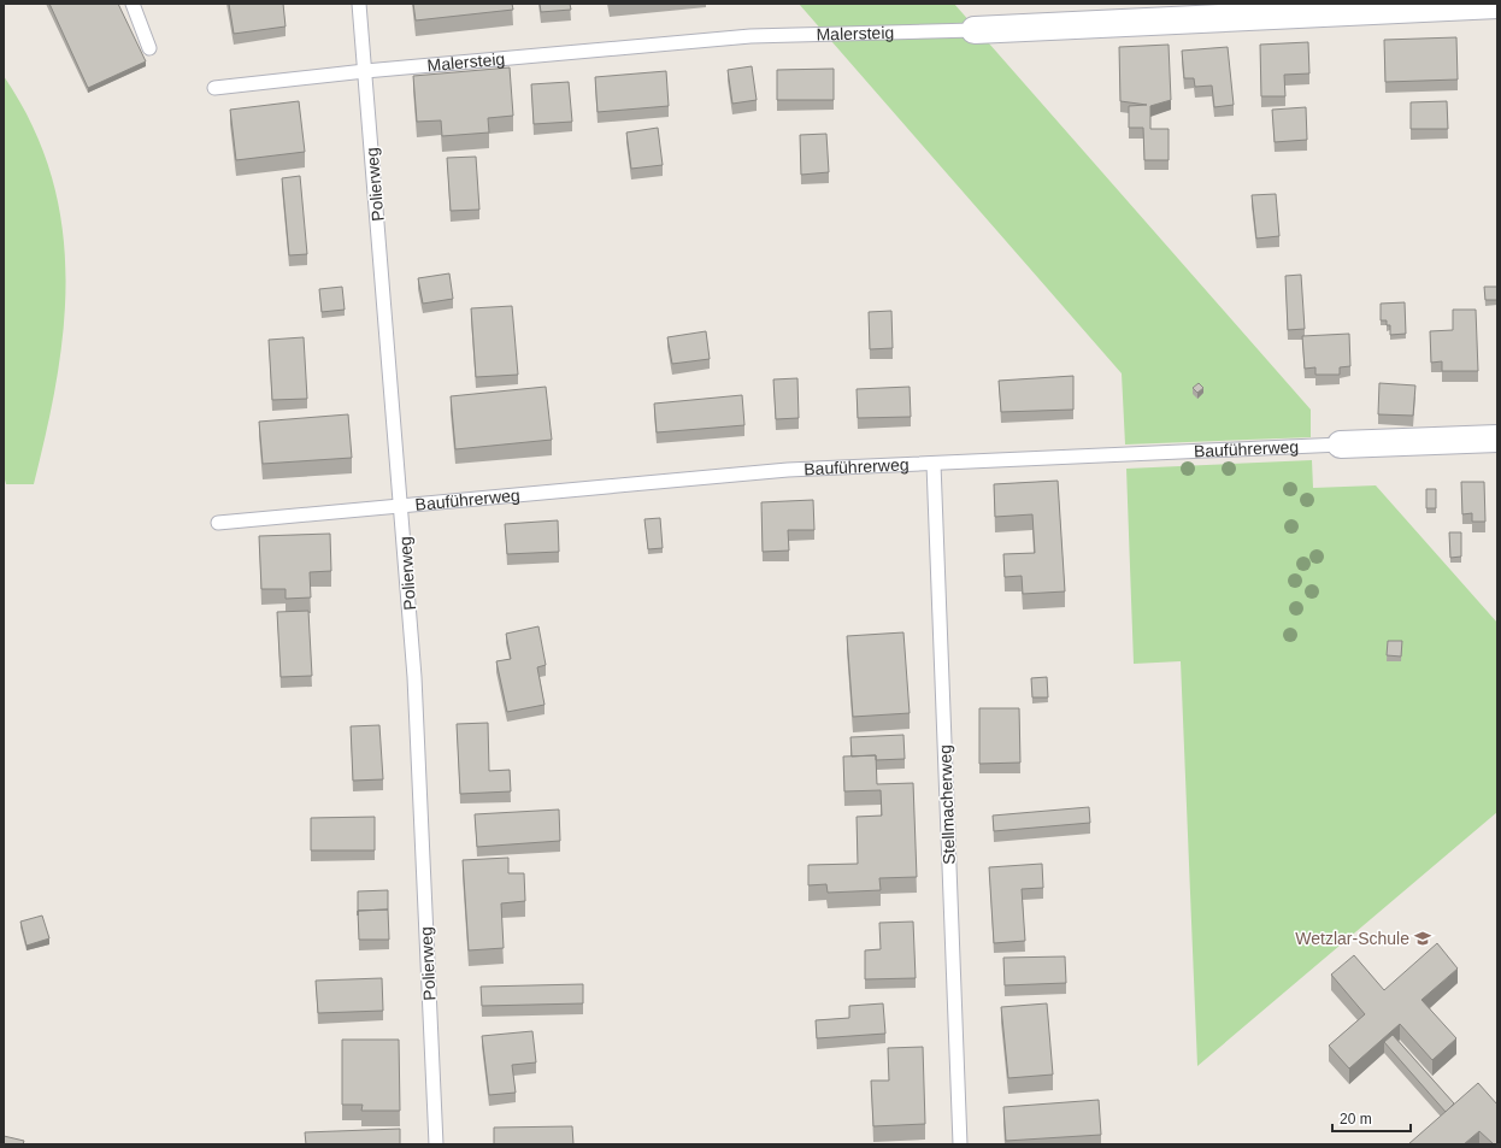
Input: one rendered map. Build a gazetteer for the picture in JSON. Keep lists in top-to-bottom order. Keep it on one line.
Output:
{"streets":{"street":["Malersteig","Bauführerweg"],"lane":["Polierweg","Stellmacherweg"]},"crossings":[["Malersteig","Polierweg"],["Polierweg","Bauführerweg"],["Bauführerweg","Stellmacherweg"]],"places":{"school or university":["Wetzlar-Schule"]},"scale_bar":"20 m"}
